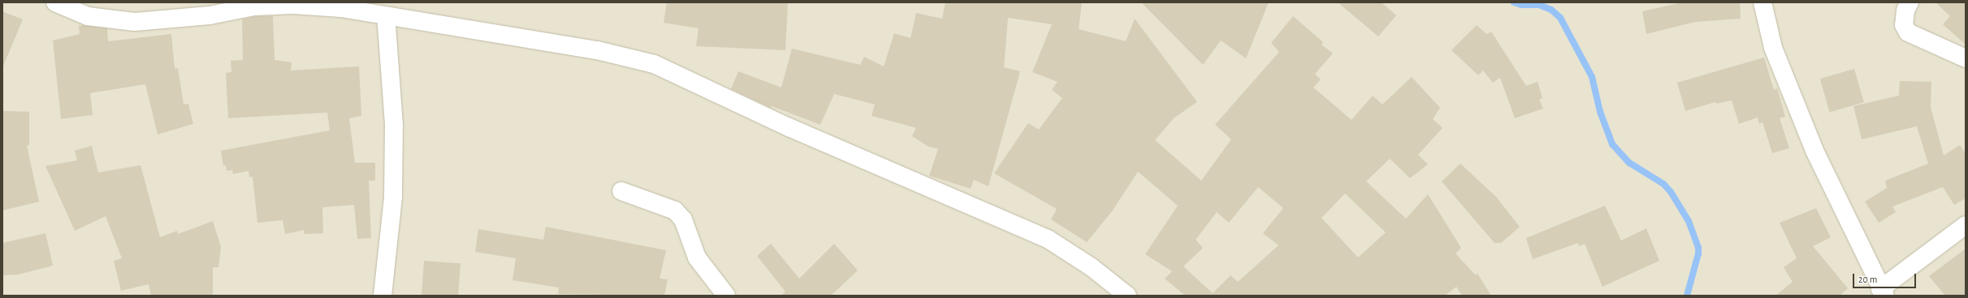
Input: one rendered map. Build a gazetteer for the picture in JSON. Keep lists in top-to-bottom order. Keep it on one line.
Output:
{"scale_bar":"20 m"}
